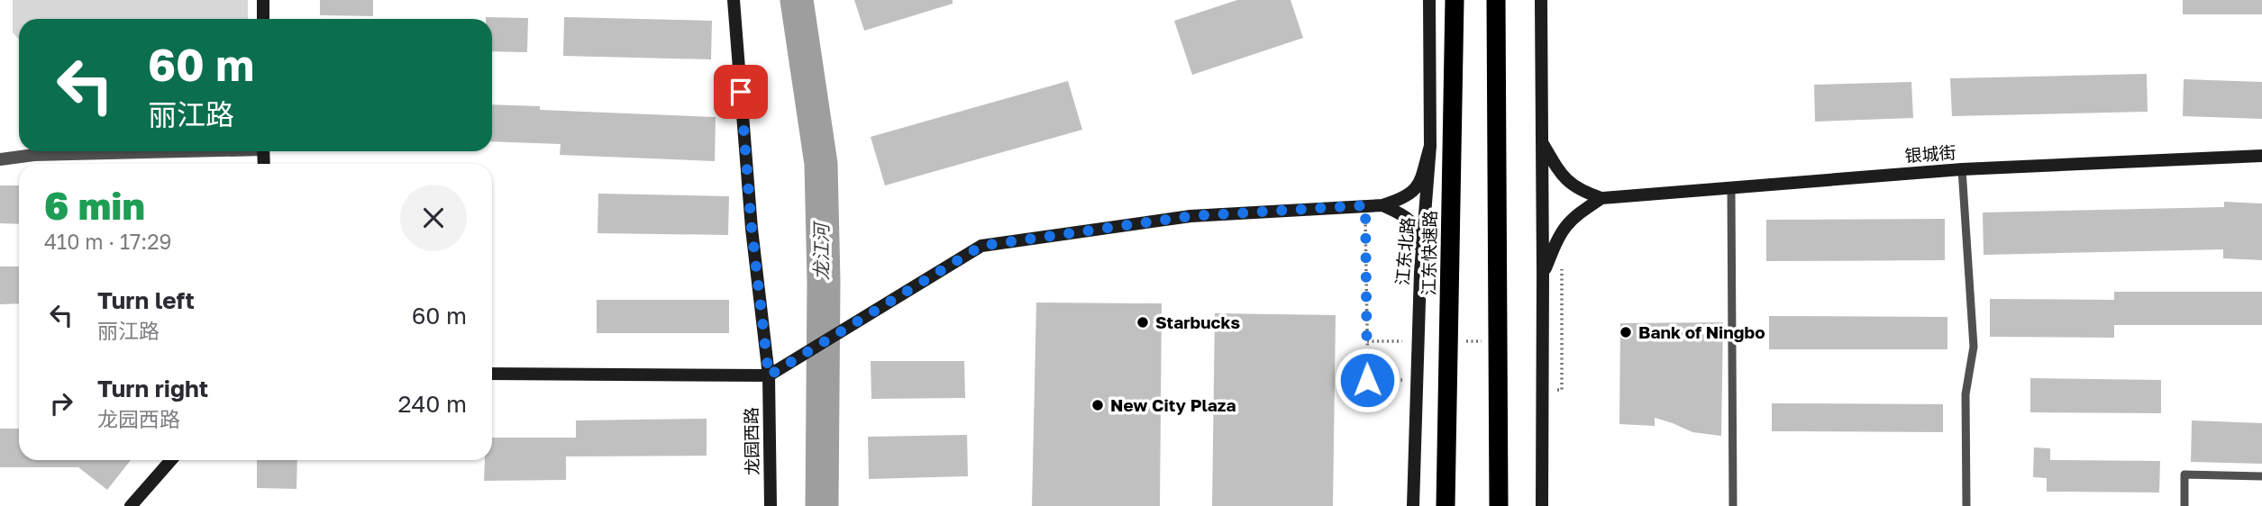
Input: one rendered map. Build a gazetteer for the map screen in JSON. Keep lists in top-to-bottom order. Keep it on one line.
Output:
{"streets":{"highway":["江东快速路"],"street":["银城街","江东北路","龙园西路"]},"water":["龙江河"],"places":["Starbucks","Bank of Ningbo","New City Plaza"],"page":{"turn":["60 m","丽江路"],"heading":["6 min","410 m · 17:29"],"list":[{"name":"Turn left","note":"丽江路","value":"60 m"},{"name":"Turn right","note":"龙园西路","value":"240 m"}]}}
